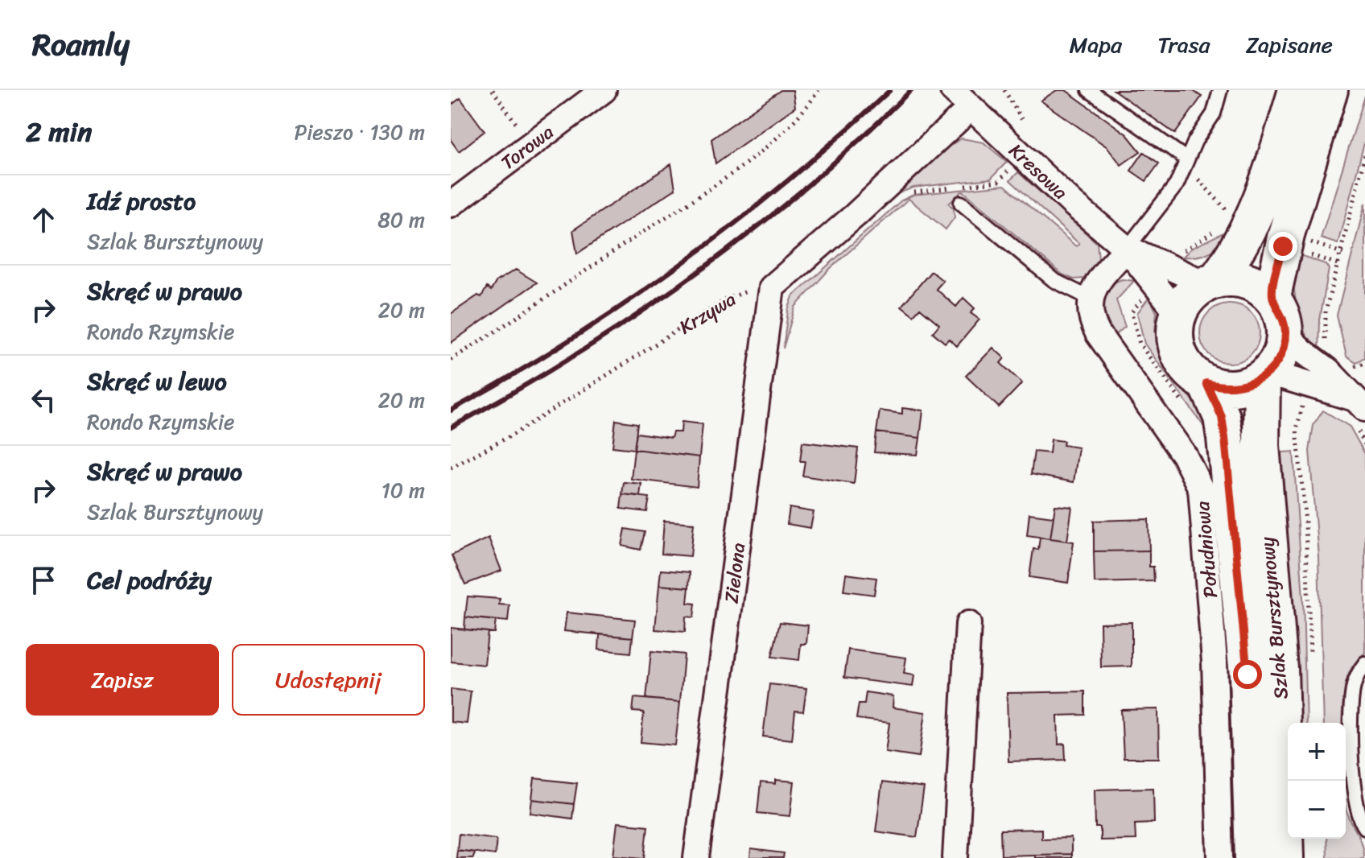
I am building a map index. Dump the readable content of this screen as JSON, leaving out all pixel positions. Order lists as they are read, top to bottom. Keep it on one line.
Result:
{"streets":{"main road":["Szlak Bursztynowy"],"street":["Torowa","Kresowa","Południowa","Zielona"],"path":["Krzywa"]},"crossings":[["Krzywa","Zielona"]],"page":{"header":"Roamly","nav":["Mapa","Trasa","Zapisane"],"heading":["2 min","Pieszo · 130 m"],"list":[["Idź prosto","Szlak Bursztynowy","80 m"],["Skręć w prawo","Rondo Rzymskie","20 m"],["Skręć w lewo","Rondo Rzymskie","20 m"],["Skręć w prawo","Szlak Bursztynowy","10 m"],"Cel podróży"],"buttons":["Zapisz","Udostępnij"],"map_buttons":["+","−"]}}
